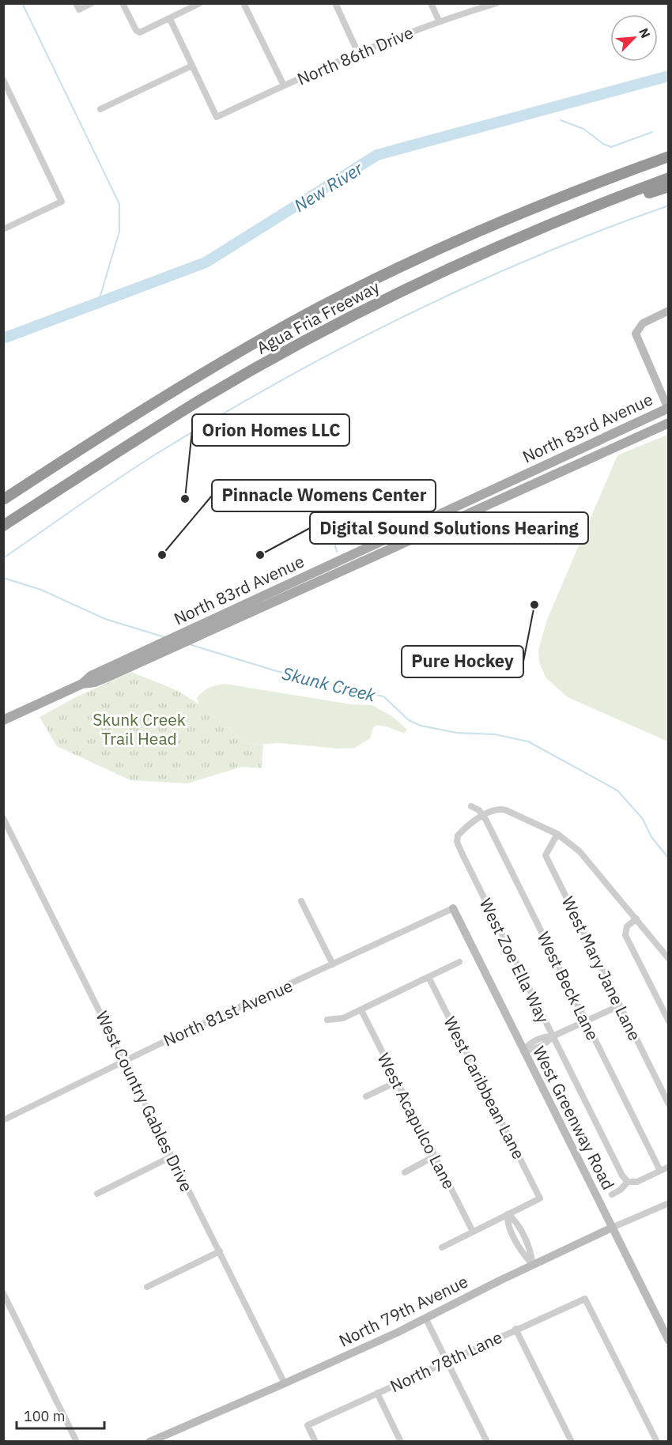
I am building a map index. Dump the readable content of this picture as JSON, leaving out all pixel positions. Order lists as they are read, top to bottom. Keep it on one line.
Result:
{"streets":{"highway":["Agua Fria Freeway"],"main road":["North 83rd Avenue"],"street":["North 86th Drive","West Zoe Ella Way","West Mary Jane Lane","West Beck Lane","North 81st Avenue","West Caribbean Lane","West Country Gables Drive","West Greenway Road","West Acapulco Lane","North 79th Avenue","North 78th Lane"]},"crossings":[["West Zoe Ella Way","West Beck Lane"],["North 81st Avenue","West Country Gables Drive"],["North 81st Avenue","West Greenway Road"],["West Country Gables Drive","North 79th Avenue"],["West Greenway Road","North 79th Avenue"]],"water":["New River","Skunk Creek"],"parks":["Skunk Creek Trail Head"],"places":["Orion Homes LLC","Pinnacle Womens Center","Digital Sound Solutions Hearing","Pure Hockey"],"scale_bar":"100 m","north":"top right"}
